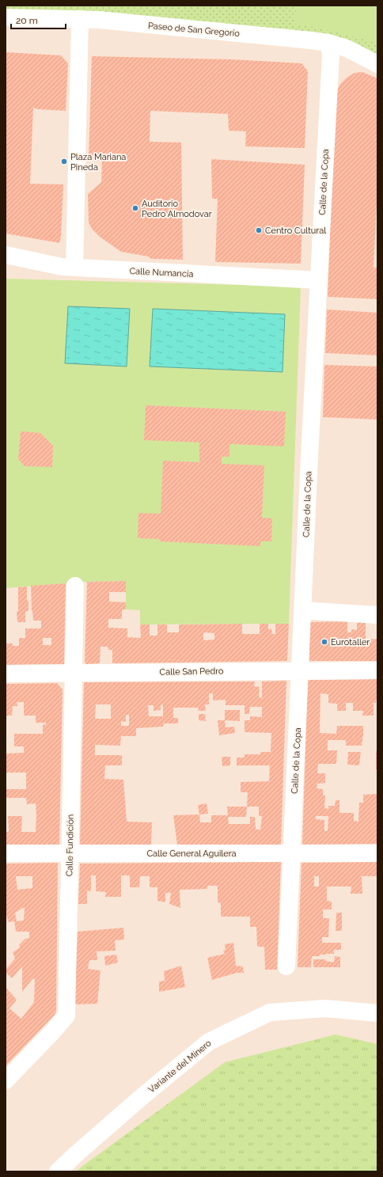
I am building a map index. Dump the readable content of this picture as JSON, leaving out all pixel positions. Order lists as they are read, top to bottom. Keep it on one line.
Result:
{"streets":{"street":["Paseo de San Gregorio","Calle de la Copa","Calle Numancia","Calle San Pedro","Calle Fundición","Calle General Aguilera","Variante del Minero"]},"crossings":[["Paseo de San Gregorio","Calle de la Copa"],["Calle de la Copa","Calle Numancia"],["Calle de la Copa","Calle San Pedro"],["Calle de la Copa","Calle General Aguilera"],["Calle San Pedro","Calle Fundición"],["Calle Fundición","Calle General Aguilera"]],"places":["Plaza Mariana Pineda","Auditorio Pedro Almodovar","Centro Cultural","Eurotaller"],"scale_bar":"20 m"}
